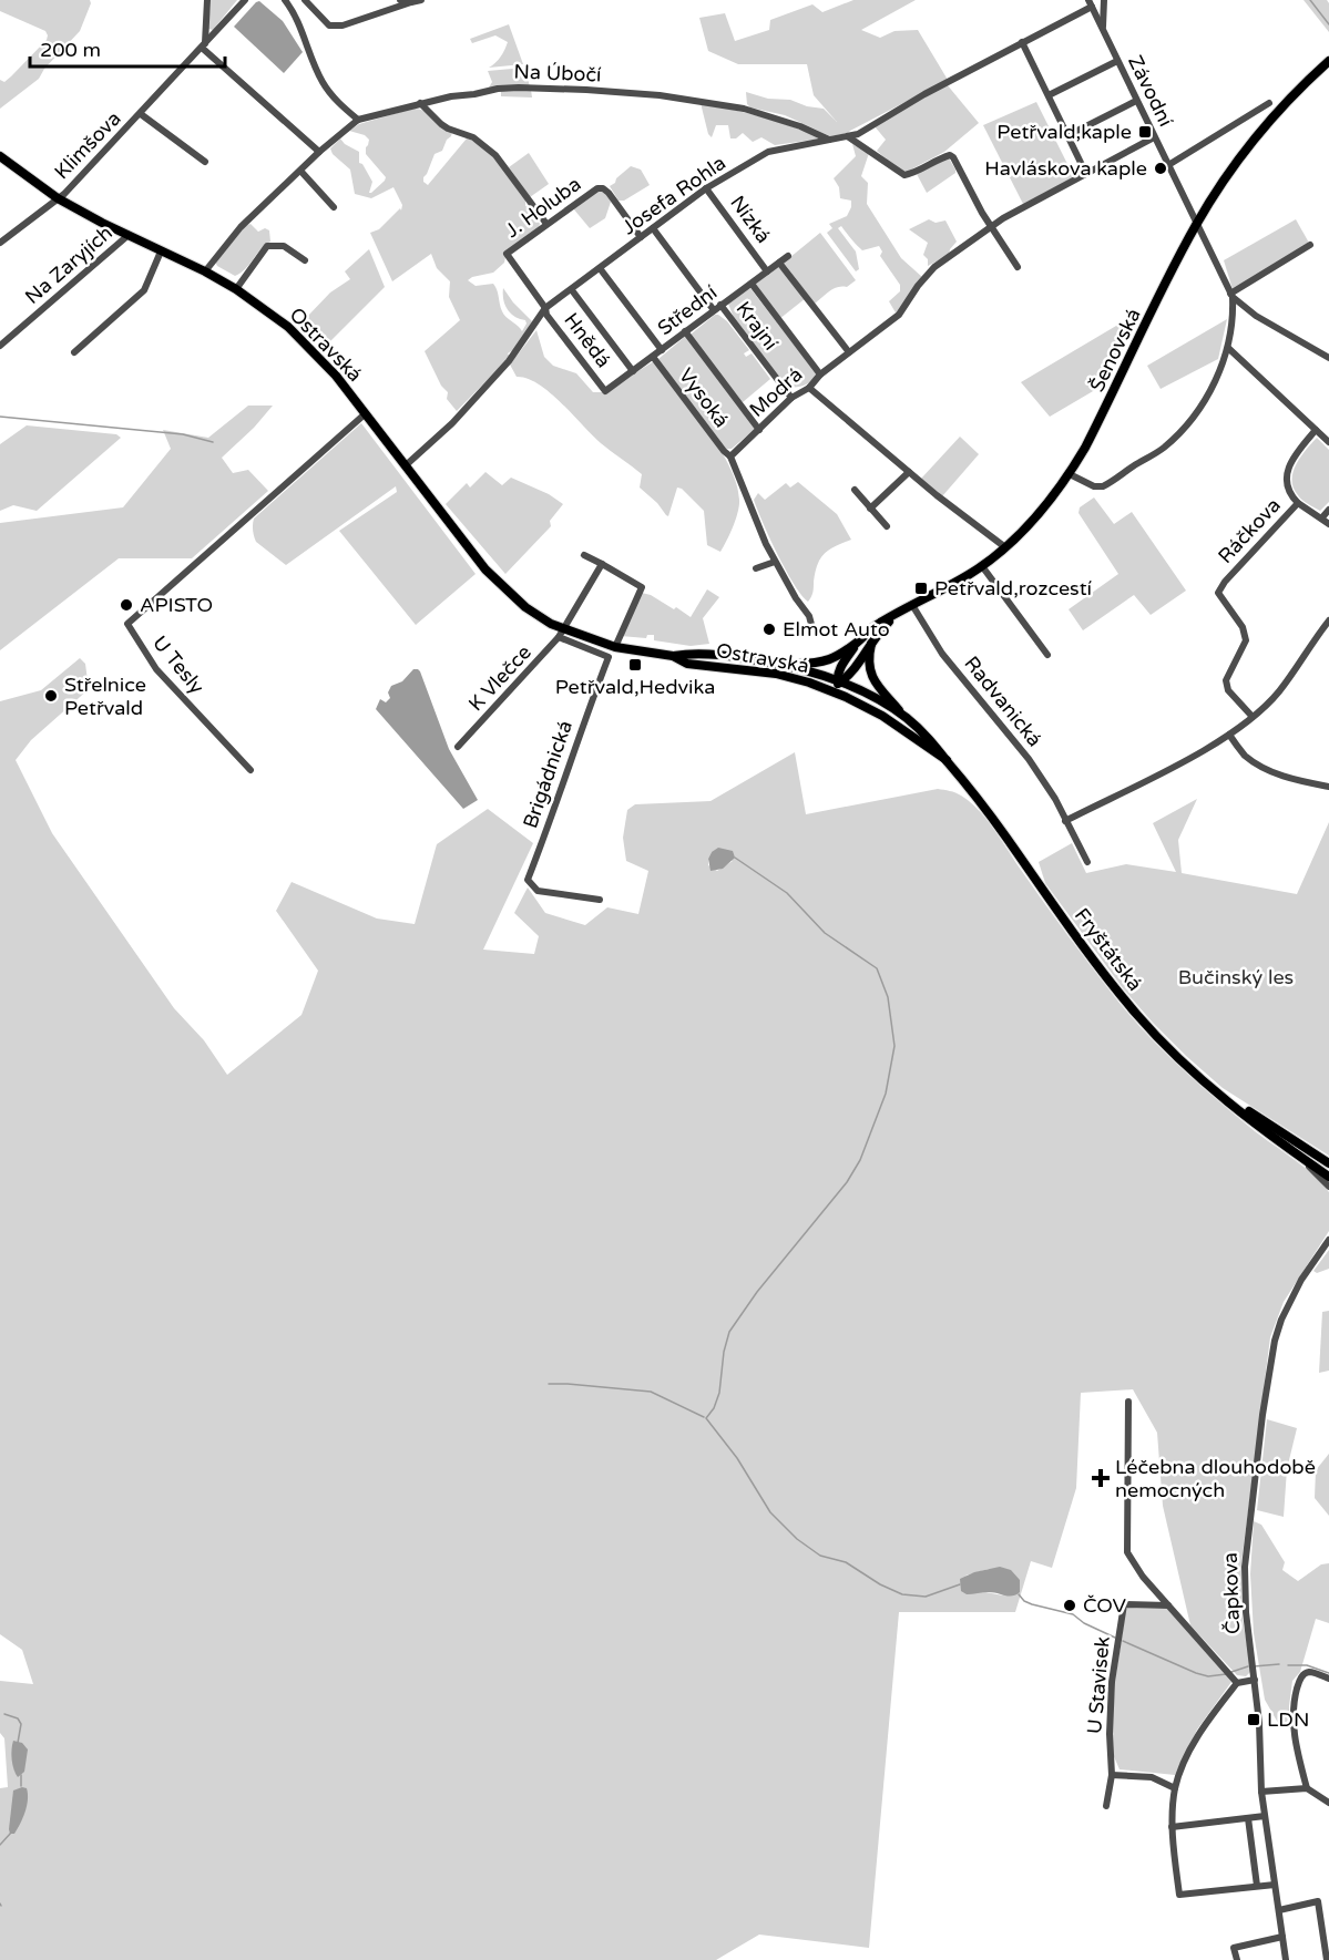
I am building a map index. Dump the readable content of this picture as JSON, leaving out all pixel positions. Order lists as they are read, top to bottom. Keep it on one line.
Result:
{"streets":{"main road":["Ostravská","Šenovská","Fryštátská"],"street":["Na Úbočí","Závodní","Klimšova","Josefa Rohla","J. Holuba","Nízká","Na Zaryjích","Střední","Krajní","Hnědá","Modrá","Vysoká","Ráčkova","U Tesly","K Vlečce","Radvanická","Brigádnická","Čapkova","U Stavisek"]},"crossings":[["Na Úbočí","Josefa Rohla"],["Na Úbočí","Ostravská"],["Závodní","Josefa Rohla"],["Závodní","Šenovská"],["Závodní","Modrá"],["Klimšova","Ostravská"],["Josefa Rohla","J. Holuba"],["Josefa Rohla","Nízká"],["Josefa Rohla","Hnědá"],["Josefa Rohla","Ostravská"],["J. Holuba","Hnědá"],["Nízká","Střední"],["Na Zaryjích","Ostravská"],["Střední","Krajní"],["Střední","Hnědá"],["Střední","Vysoká"],["Krajní","Modrá"],["Ostravská","U Tesly"],["Ostravská","K Vlečce"],["Ostravská","Fryštátská"],["Šenovská","Radvanická"],["Modrá","Vysoká"],["K Vlečce","Brigádnická"]],"parks":["Bučinský les"],"places":{"transit":["Petřvald,kaple","Petřvald,rozcestí","Petřvald,Hedvika","LDN"],"other":["Havláskova kaple","APISTO","Elmot Auto","Střelnice Petřvald","ČOV"],"health":["Léčebna dlouhodobě nemocných"]},"scale_bar":"200 m"}
